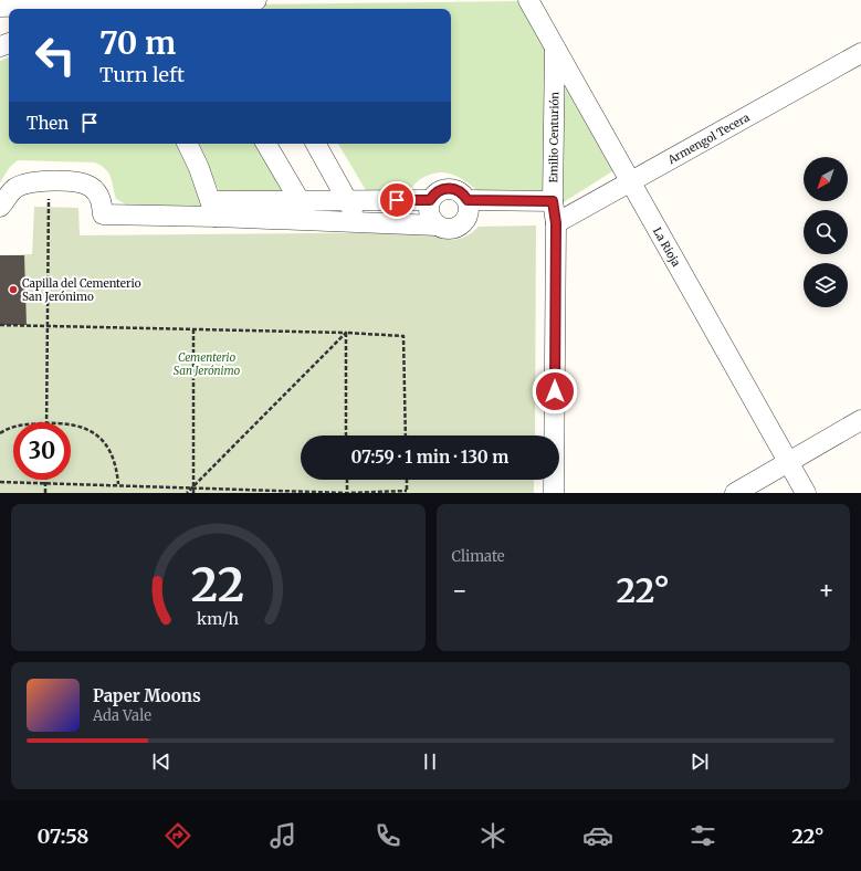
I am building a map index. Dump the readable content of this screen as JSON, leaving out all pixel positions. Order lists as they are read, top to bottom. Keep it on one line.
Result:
{"streets":{"street":["Emilio Centurión","Armengol Tecera","La Rioja"]},"crossings":[["Emilio Centurión","Armengol Tecera"],["Emilio Centurión","La Rioja"],["Armengol Tecera","La Rioja"]],"parks":["Cementerio San Jerónimo"],"places":["Capilla del Cementerio San Jerónimo"],"north":"bottom left","page":{"turn":["70 m","Turn left"],"then":"Then","limit":"30","trip":"07:59 · 1 min · 130 m","tile":"Climate","heat":["−","22°","+"],"song":["Paper Moons","Ada Vale"],"tabs":["07:58","22°"],"gauge":["22","km/h"]}}
